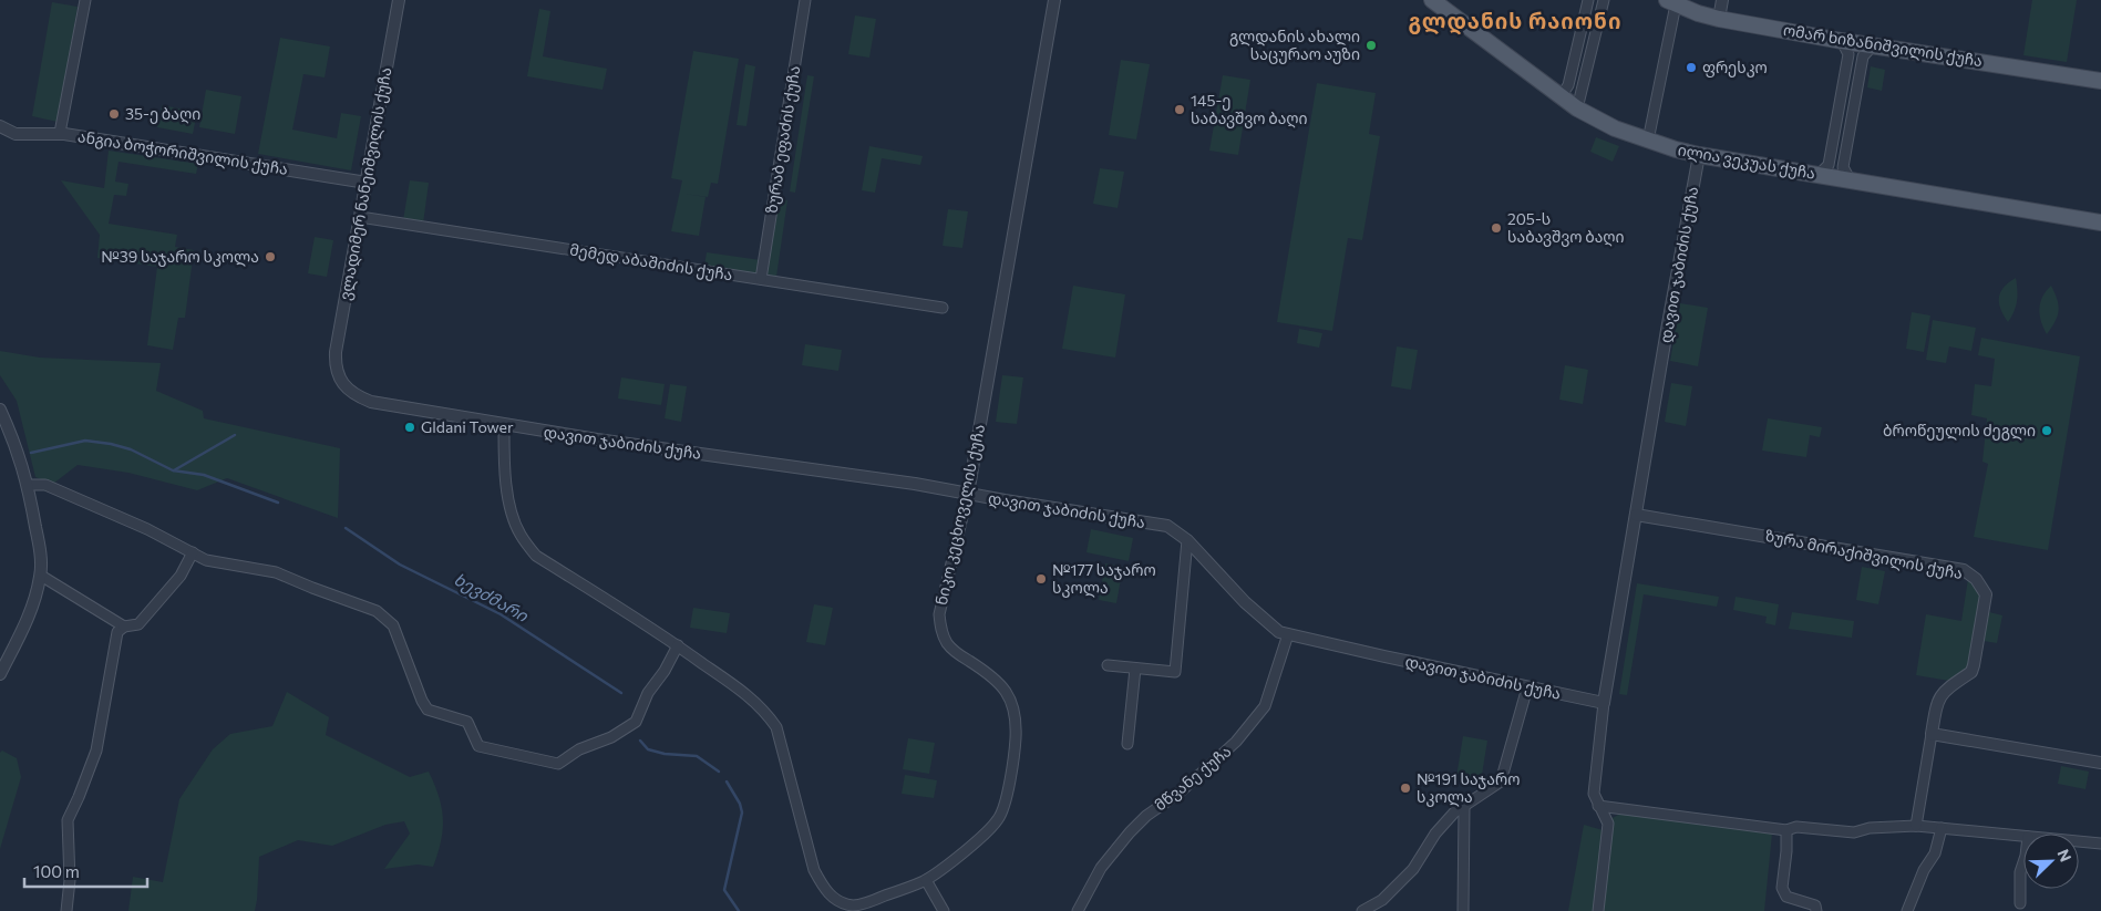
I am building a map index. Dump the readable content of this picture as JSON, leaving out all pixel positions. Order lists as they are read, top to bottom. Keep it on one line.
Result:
{"streets":{"main road":["ომარ ხიზანიშვილის ქუჩა","ილია ვეკუას ქუჩა"],"street":["ზურაბ ეფაძის ქუჩა","ანგია ბოჭორიშვილის ქუჩა","ვლადიმერ ნანეიშვილის ქუჩა","მემედ აბაშიძის ქუჩა","დავით ჯაბიძის ქუჩა","ნიკო კეცხოველის ქუჩა","ზურა მირაქიშვილის ქუჩა","მწვანე ქუჩა"]},"crossings":[["ზურაბ ეფაძის ქუჩა","მემედ აბაშიძის ქუჩა"],["ანგია ბოჭორიშვილის ქუჩა","ვლადიმერ ნანეიშვილის ქუჩა"],["ილია ვეკუას ქუჩა","დავით ჯაბიძის ქუჩა"],["ვლადიმერ ნანეიშვილის ქუჩა","მემედ აბაშიძის ქუჩა"],["ვლადიმერ ნანეიშვილის ქუჩა","დავით ჯაბიძის ქუჩა"],["დავით ჯაბიძის ქუჩა","ნიკო კეცხოველის ქუჩა"],["დავით ჯაბიძის ქუჩა","ზურა მირაქიშვილის ქუჩა"],["დავით ჯაბიძის ქუჩა","მწვანე ქუჩა"]],"districts":["გლდანის რაიონი"],"water":["ხევძმარი"],"places":["გლდანის ახალი საცურაო აუზი","ფრესკო","145-ე საბავშვო ბაღი","35-ე ბაღი","205-ს საბავშვო ბაღი","№39 საჯარო სკოლა","Gldani Tower","ბროწეულის ძეგლი","№177 საჯარო სკოლა","№191 საჯარო სკოლა"],"scale_bar":"100 m","north":"top right"}
